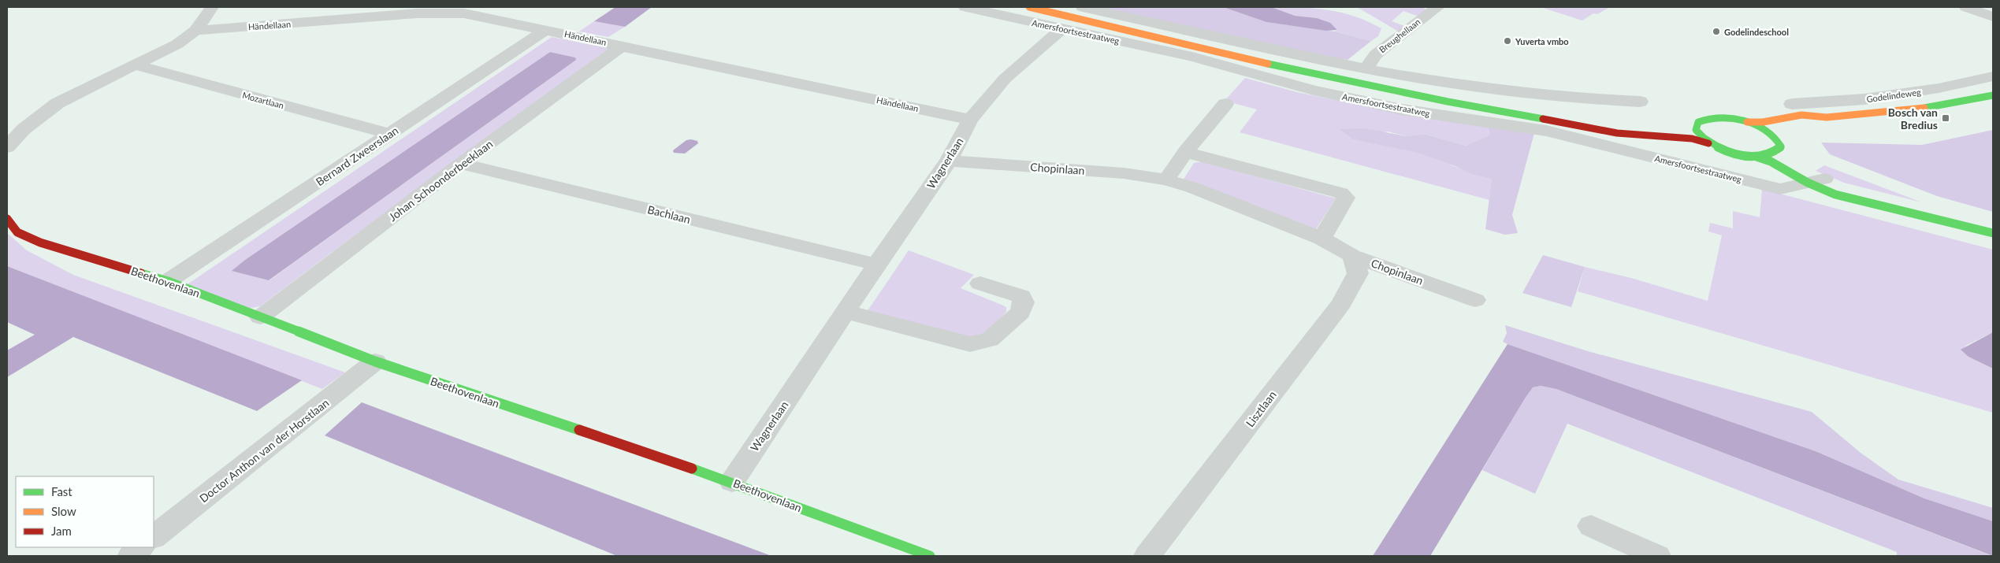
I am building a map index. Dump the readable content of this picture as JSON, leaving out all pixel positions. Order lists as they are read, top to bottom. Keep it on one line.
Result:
{"streets":{"main road":["Amersfoortsestraatweg","Godelindeweg","Beethovenlaan"],"street":["Händellaan","Breughellaan","Mozartlaan","Bernard Zweerslaan","Wagnerlaan","Chopinlaan","Johan Schoonderbeeklaan","Bachlaan","Lisztlaan","Doctor Anthon van der Horstlaan"]},"crossings":[["Händellaan","Bernard Zweerslaan"],["Händellaan","Wagnerlaan"],["Händellaan","Johan Schoonderbeeklaan"],["Amersfoortsestraatweg","Wagnerlaan"],["Mozartlaan","Bernard Zweerslaan"],["Bernard Zweerslaan","Beethovenlaan"],["Wagnerlaan","Chopinlaan"],["Wagnerlaan","Bachlaan"],["Wagnerlaan","Beethovenlaan"],["Chopinlaan","Lisztlaan"],["Johan Schoonderbeeklaan","Bachlaan"],["Johan Schoonderbeeklaan","Beethovenlaan"],["Beethovenlaan","Doctor Anthon van der Horstlaan"]],"places":{"other":["Godelindeschool","Yuverta vmbo"],"transit":["Bosch van Bredius"]},"legend":["Fast","Slow","Jam"]}
